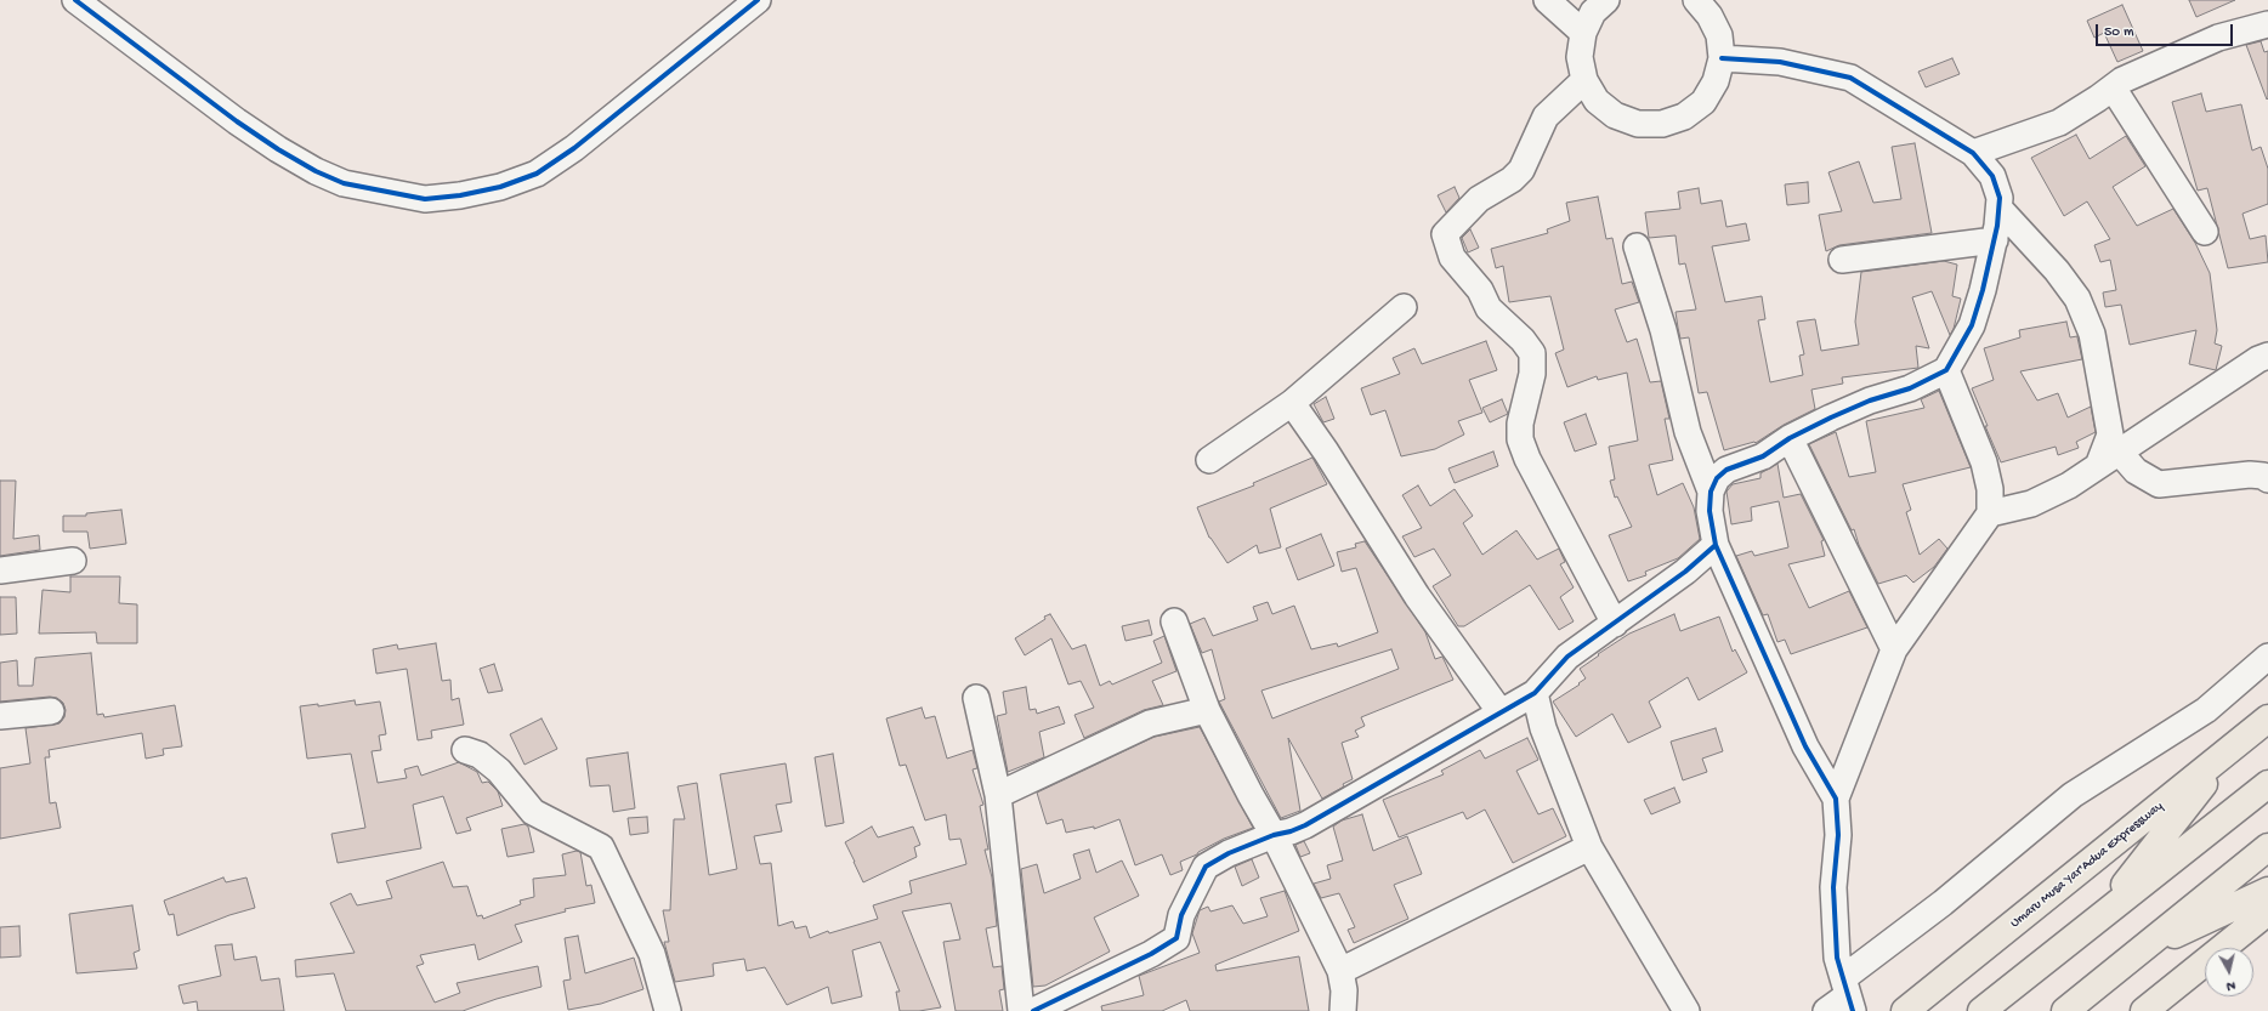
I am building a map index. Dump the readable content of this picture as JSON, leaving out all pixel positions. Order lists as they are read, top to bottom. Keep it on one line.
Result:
{"streets":{"highway":["Umaru Musa Yar'Adua Expressway"]},"scale_bar":"50 m","north":"bottom"}
